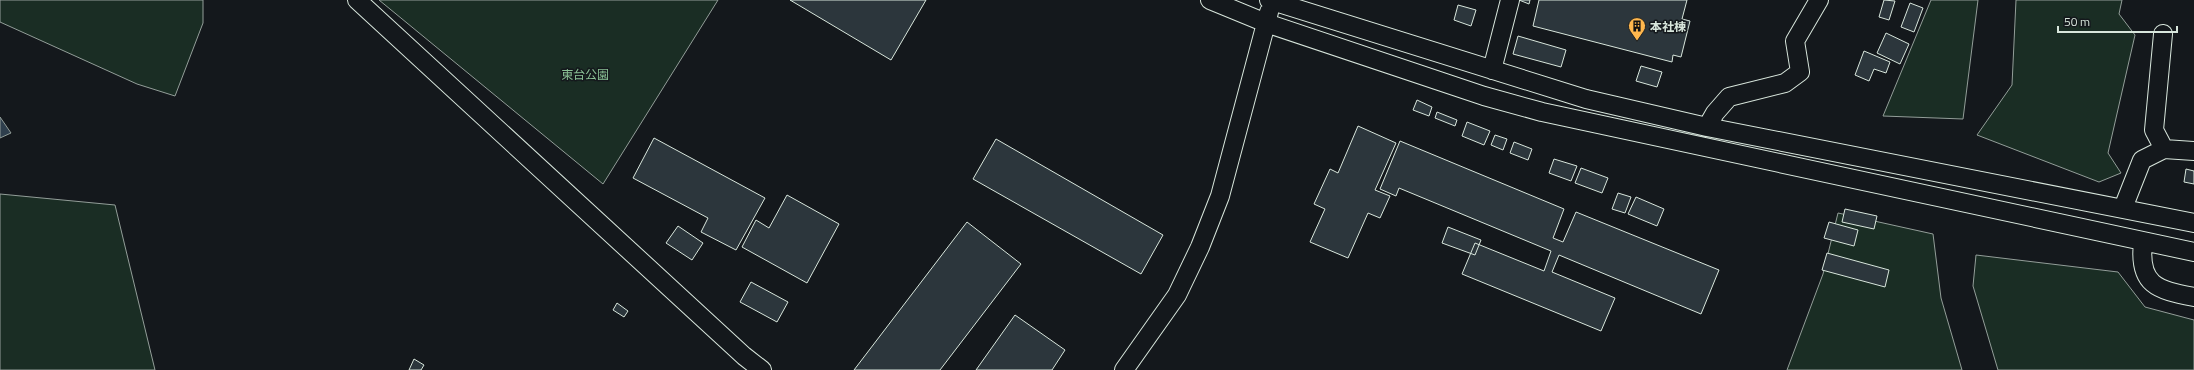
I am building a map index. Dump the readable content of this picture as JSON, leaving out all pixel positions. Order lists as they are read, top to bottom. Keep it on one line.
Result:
{"parks":["東台公園"],"places":{"building":["本社棟"]},"scale_bar":"50 m"}
